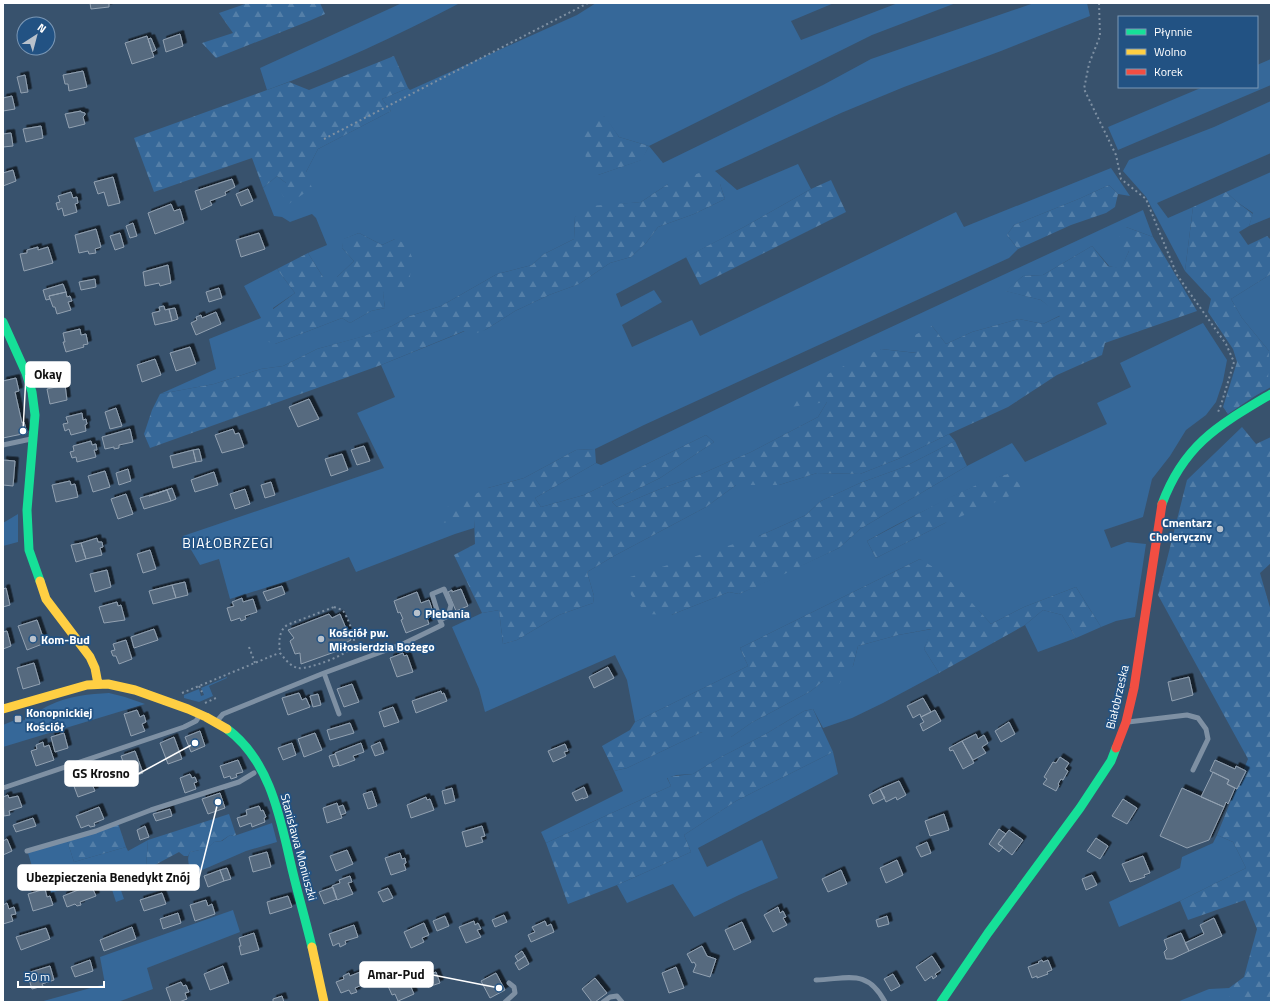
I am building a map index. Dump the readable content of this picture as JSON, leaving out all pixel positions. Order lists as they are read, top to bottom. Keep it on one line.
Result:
{"streets":{"street":["Białobrzeska","Stanisława Moniuszki"]},"districts":["BIAŁOBRZEGI"],"places":{"other":["Okay","Cmentarz Choleryczny","Plebania","Kom-Bud","Kościół pw. Miłosierdzia Bożego","GS Krosno","Ubezpieczenia Benedykt Znój","Amar-Pud"],"transit":["Konopnickiej Kościół"]},"legend":["Płynnie","Wolno","Korek"],"scale_bar":"50 m","north":"top right"}
